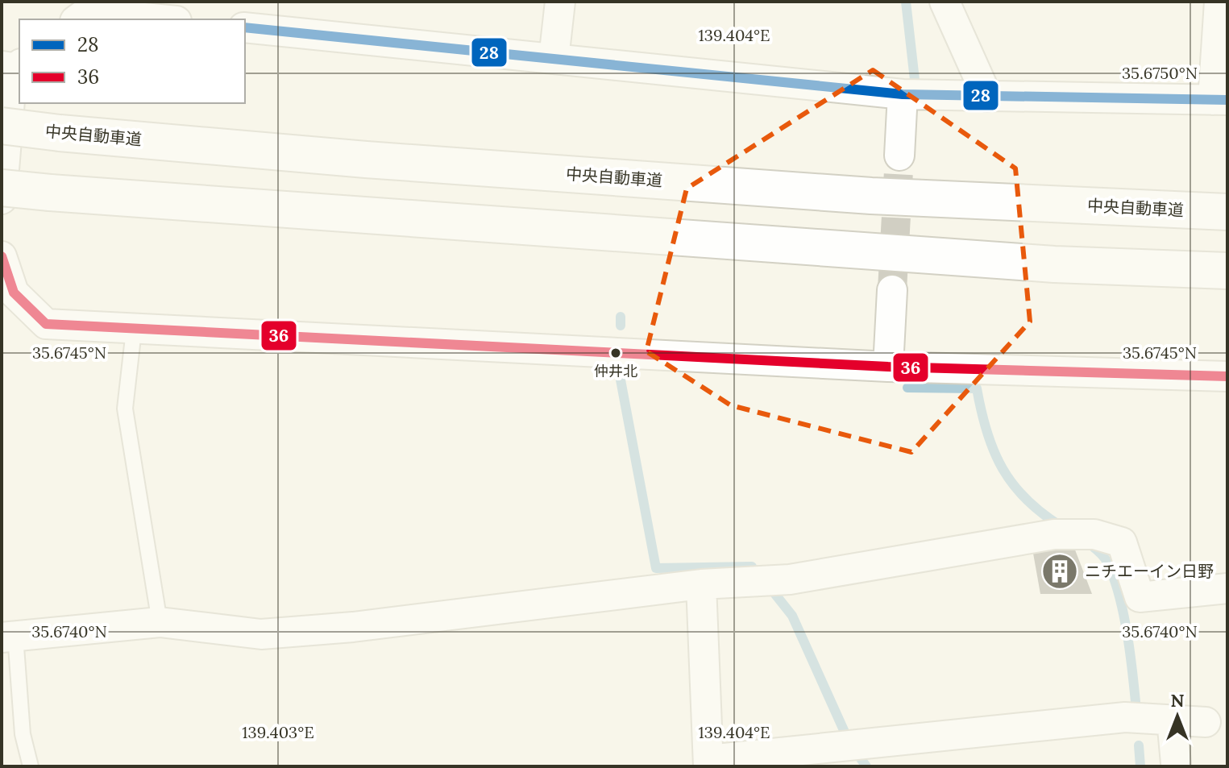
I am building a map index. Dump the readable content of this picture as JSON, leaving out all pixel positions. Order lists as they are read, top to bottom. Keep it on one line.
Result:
{"streets":{"highway":["中央自動車道"]},"places":{"other":["仲井北"],"building":["ニチエーイン日野"]},"lines":["transit line 28","transit line 36"],"legend":["28","36"],"north":"top","coordinates":["139.404°E","35.6750°N","35.6745°N","35.6740°N","139.403°E"]}
